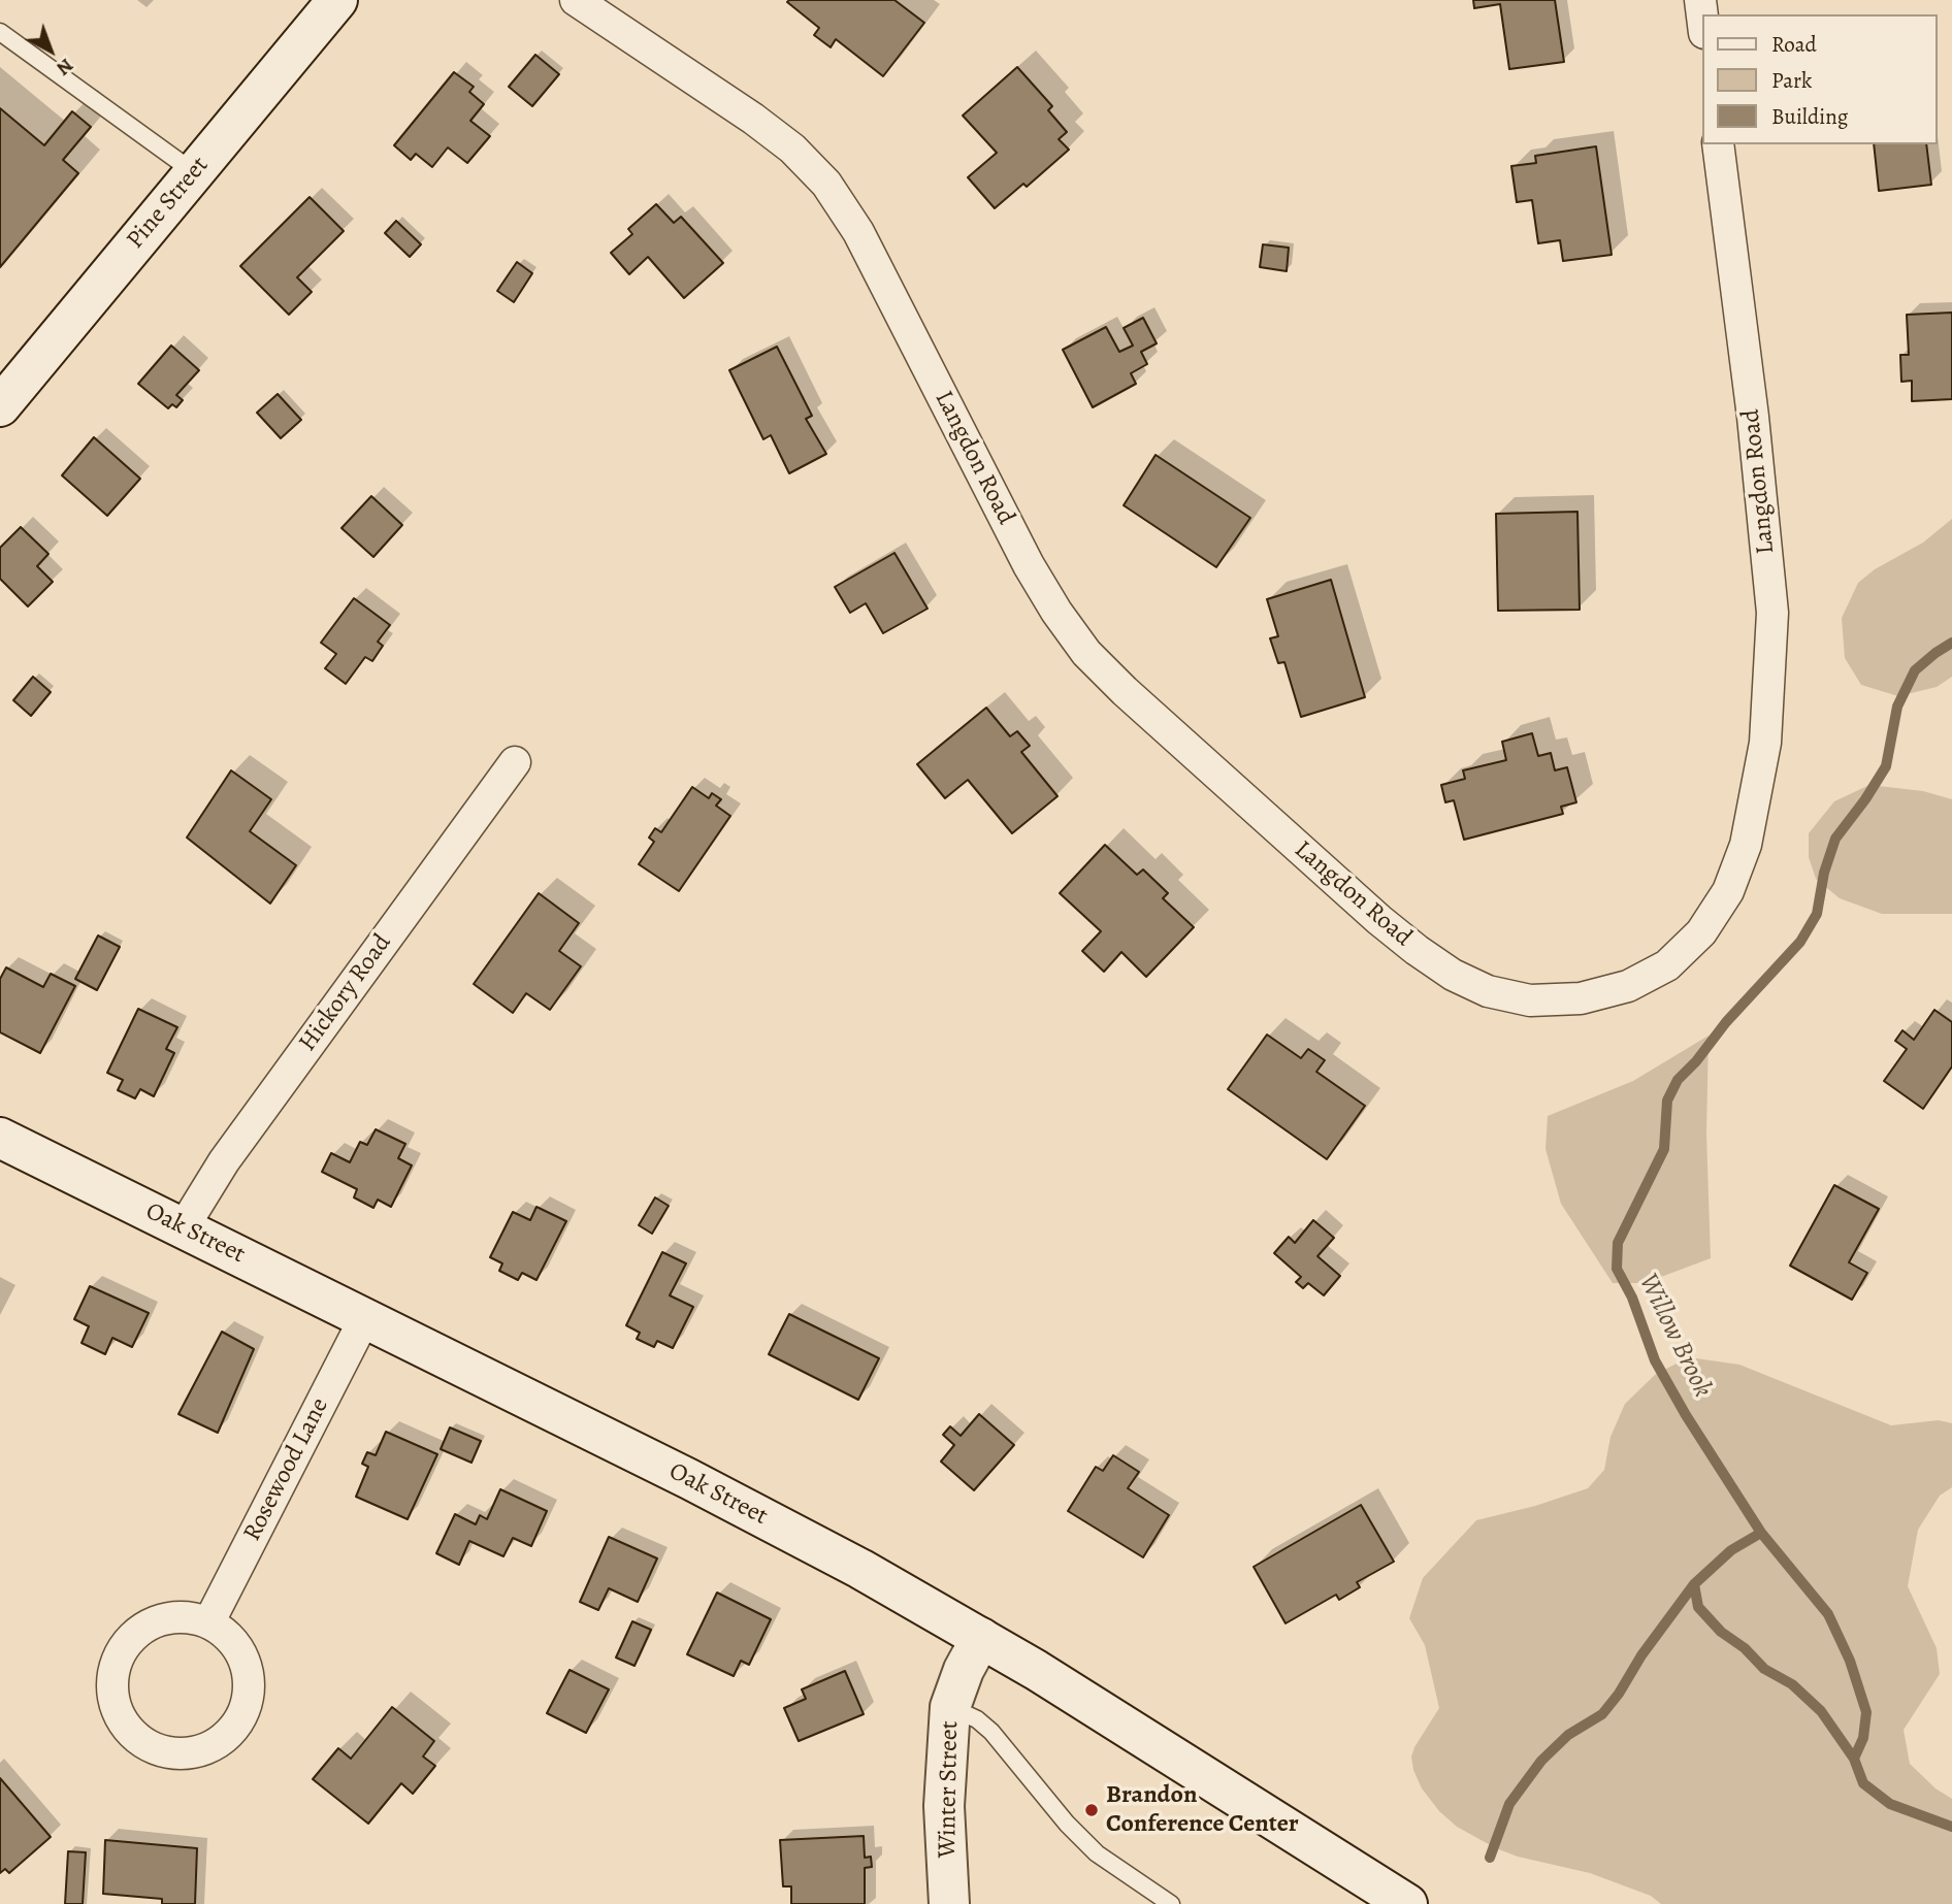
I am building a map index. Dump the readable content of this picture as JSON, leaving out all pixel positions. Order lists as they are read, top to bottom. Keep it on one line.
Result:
{"streets":{"main road":["Pine Street","Oak Street","Winter Street"],"street":["Langdon Road","Hickory Road","Rosewood Lane"]},"crossings":[["Hickory Road","Oak Street"],["Oak Street","Rosewood Lane"],["Oak Street","Winter Street"]],"water":["Willow Brook"],"places":["Brandon Conference Center"],"legend":["Road","Park","Building"],"north":"bottom right"}
